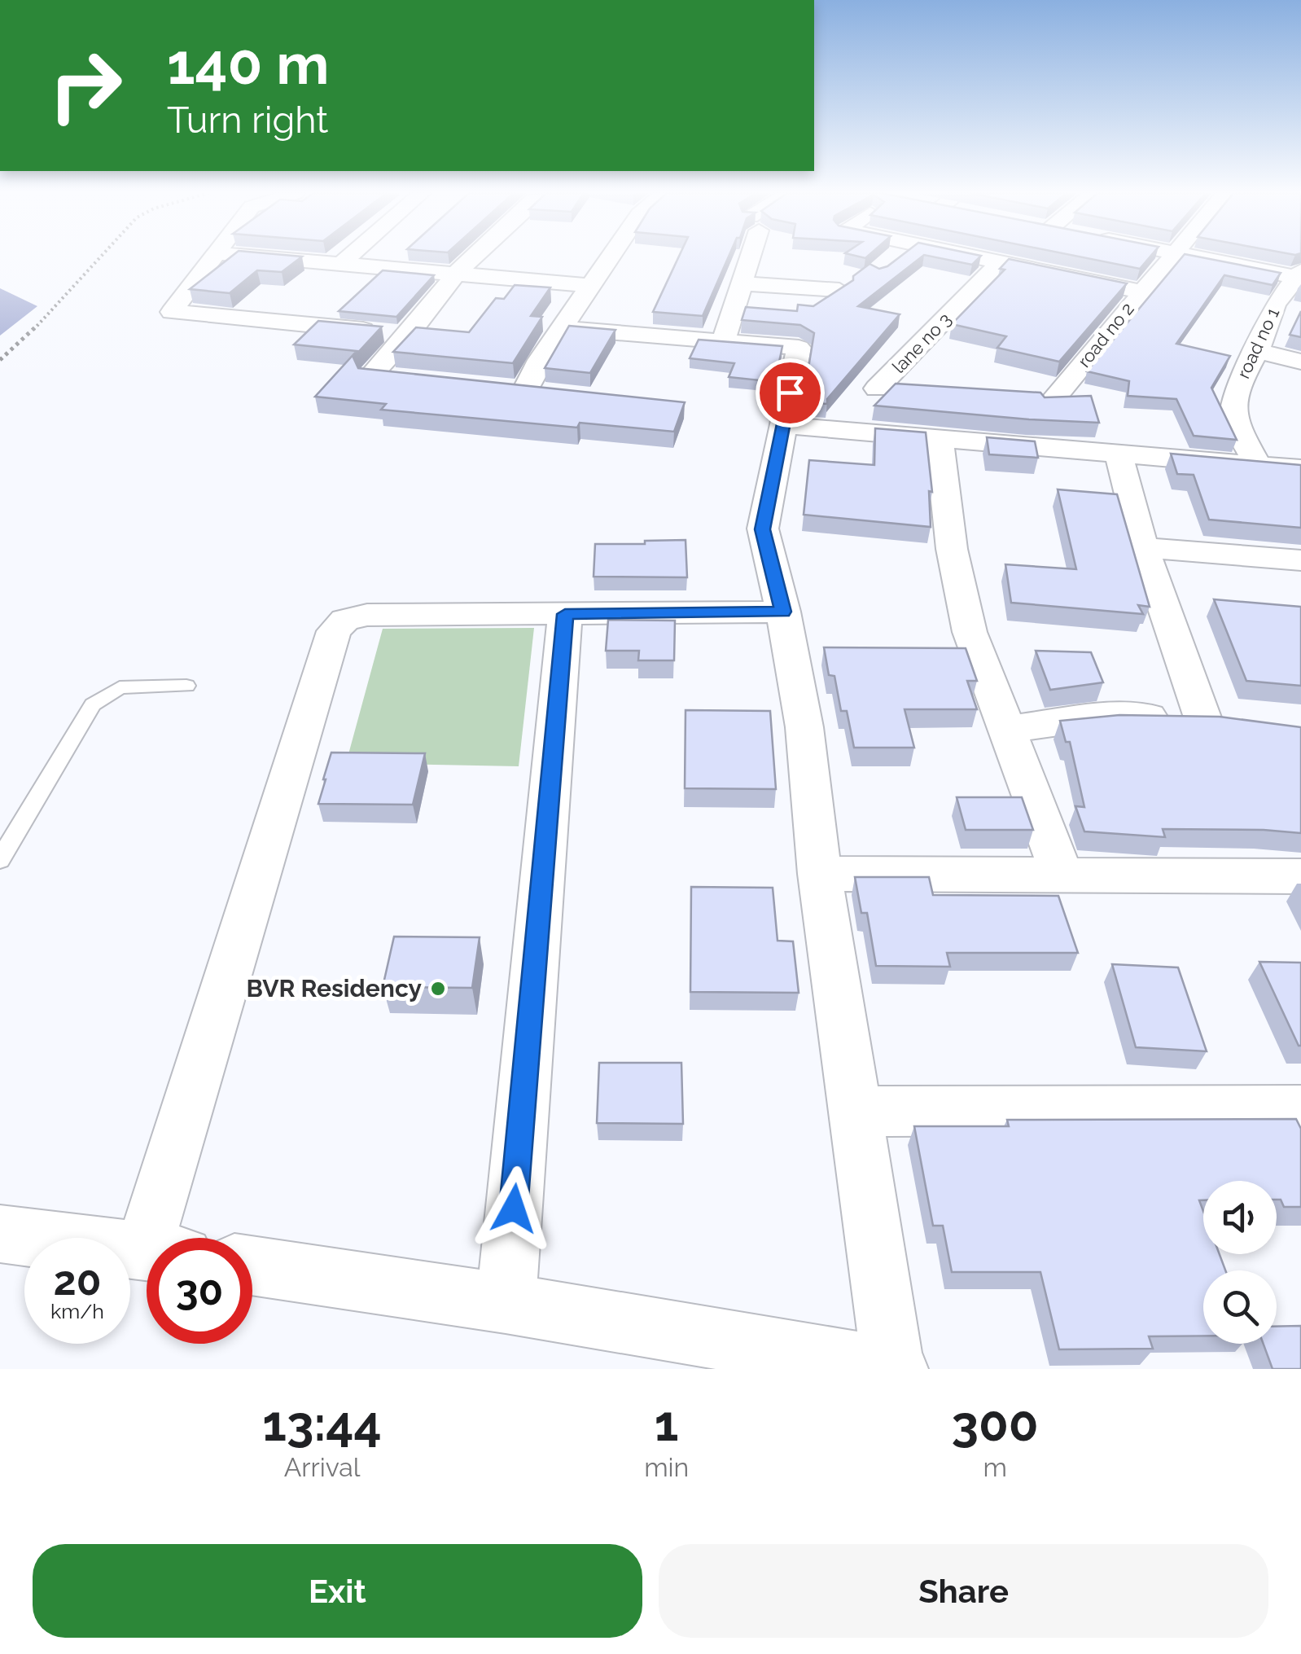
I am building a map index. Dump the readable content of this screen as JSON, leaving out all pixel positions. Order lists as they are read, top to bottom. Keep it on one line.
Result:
{"streets":{"street":["road no 2","lane no 3","road no 1"]},"places":["BVR Residency"],"page":{"turn":["140 m","Turn right"],"speed":"20 km/h","limit":"30","eta":["13:44","Arrival","1","min","300","m"],"buttons":["Exit","Share"]}}
